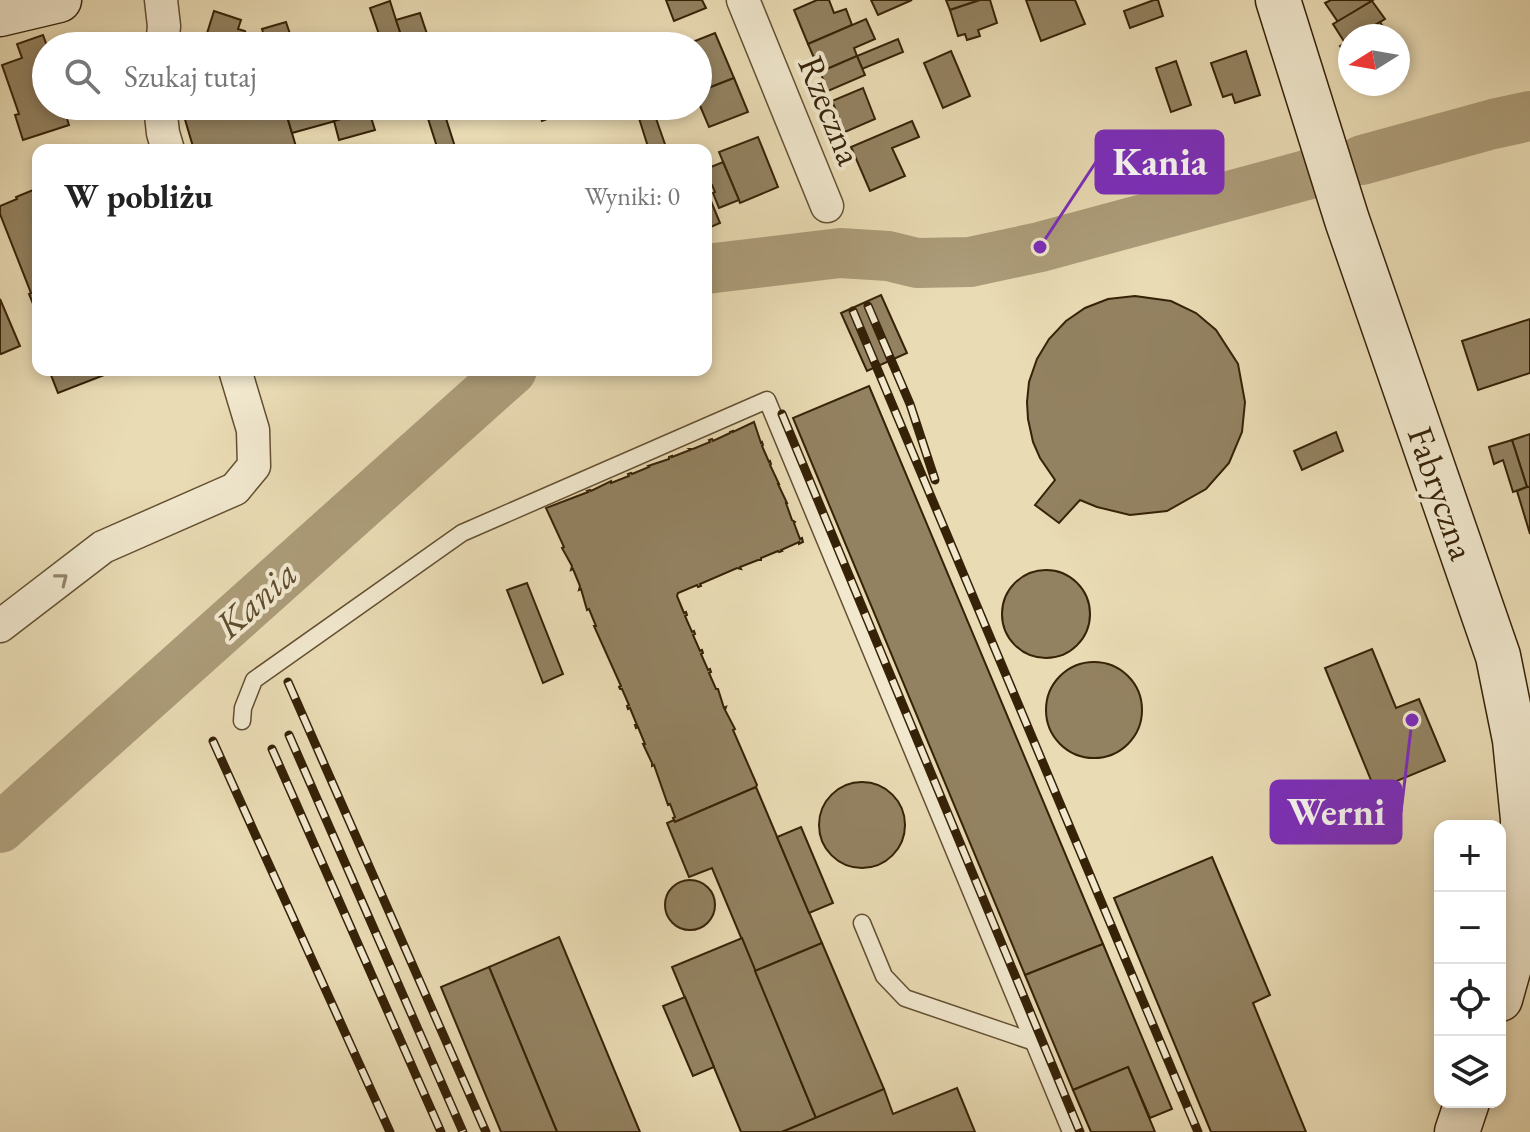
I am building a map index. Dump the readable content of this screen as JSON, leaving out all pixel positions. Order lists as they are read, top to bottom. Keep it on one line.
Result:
{"streets":{"street":["Rzeczna","Fabryczna"]},"water":["Kania"],"places":["Kania","Werni"],"north":"left","page":{"search":"Szukaj tutaj","heading":["W pobliżu","Wyniki: 0"],"map_buttons":["+","−"]}}
